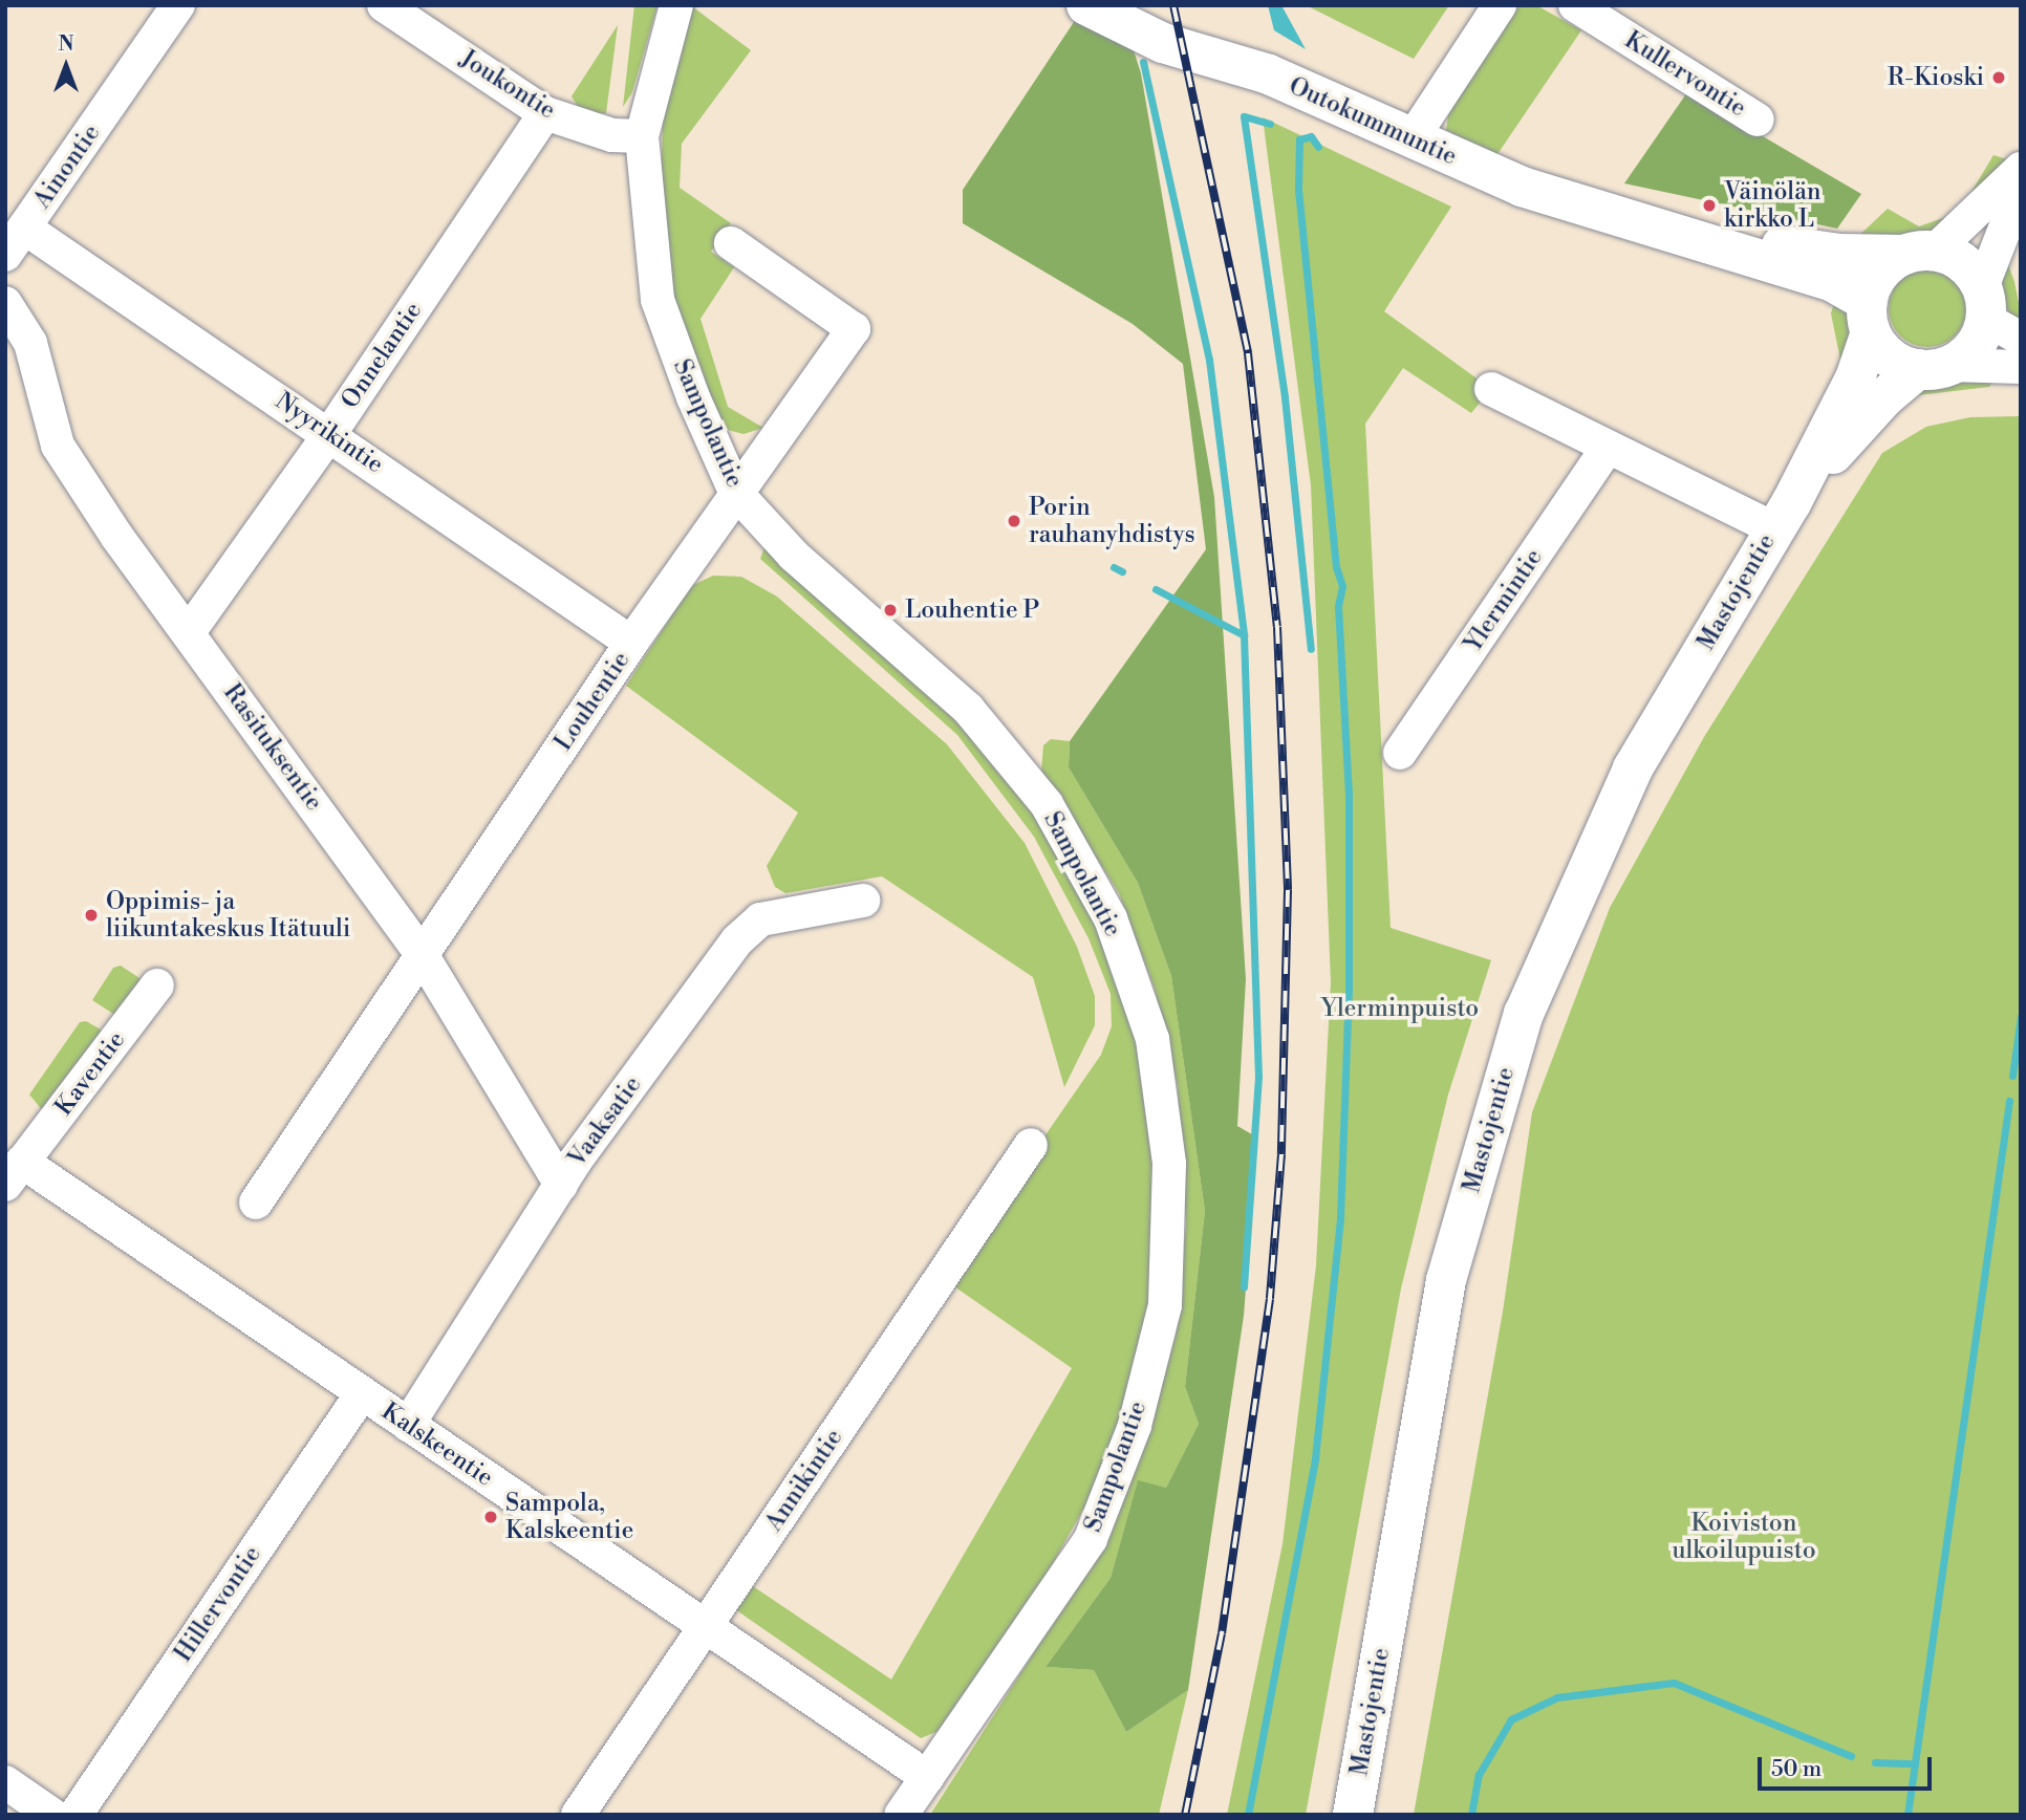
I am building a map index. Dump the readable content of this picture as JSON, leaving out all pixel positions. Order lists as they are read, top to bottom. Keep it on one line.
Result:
{"streets":{"main road":["Outokummuntie","Mastojentie"],"street":["Kullervontie","Joukontie","Ainontie","Onnelantie","Sampolantie","Nyyrikintie","Ylermintie","Louhentie","Rasituksentie","Kaventie","Vaaksatie","Kalskeentie","Annikintie","Hillervontie"]},"crossings":[["Joukontie","Onnelantie"],["Joukontie","Sampolantie"],["Outokummuntie","Mastojentie"],["Ainontie","Nyyrikintie"],["Onnelantie","Nyyrikintie"],["Onnelantie","Rasituksentie"],["Sampolantie","Louhentie"],["Sampolantie","Kalskeentie"],["Nyyrikintie","Louhentie"],["Louhentie","Rasituksentie"],["Rasituksentie","Vaaksatie"],["Kaventie","Kalskeentie"],["Vaaksatie","Kalskeentie"],["Kalskeentie","Annikintie"],["Kalskeentie","Hillervontie"]],"parks":["Ylerminpuisto","Koiviston ulkoilupuisto"],"places":["R-Kioski","Väinölän kirkko L","Porin rauhanyhdistys","Louhentie P","Oppimis- ja liikuntakeskus Itätuuli","Sampola, Kalskeentie"],"scale_bar":"50 m","north":"top"}
